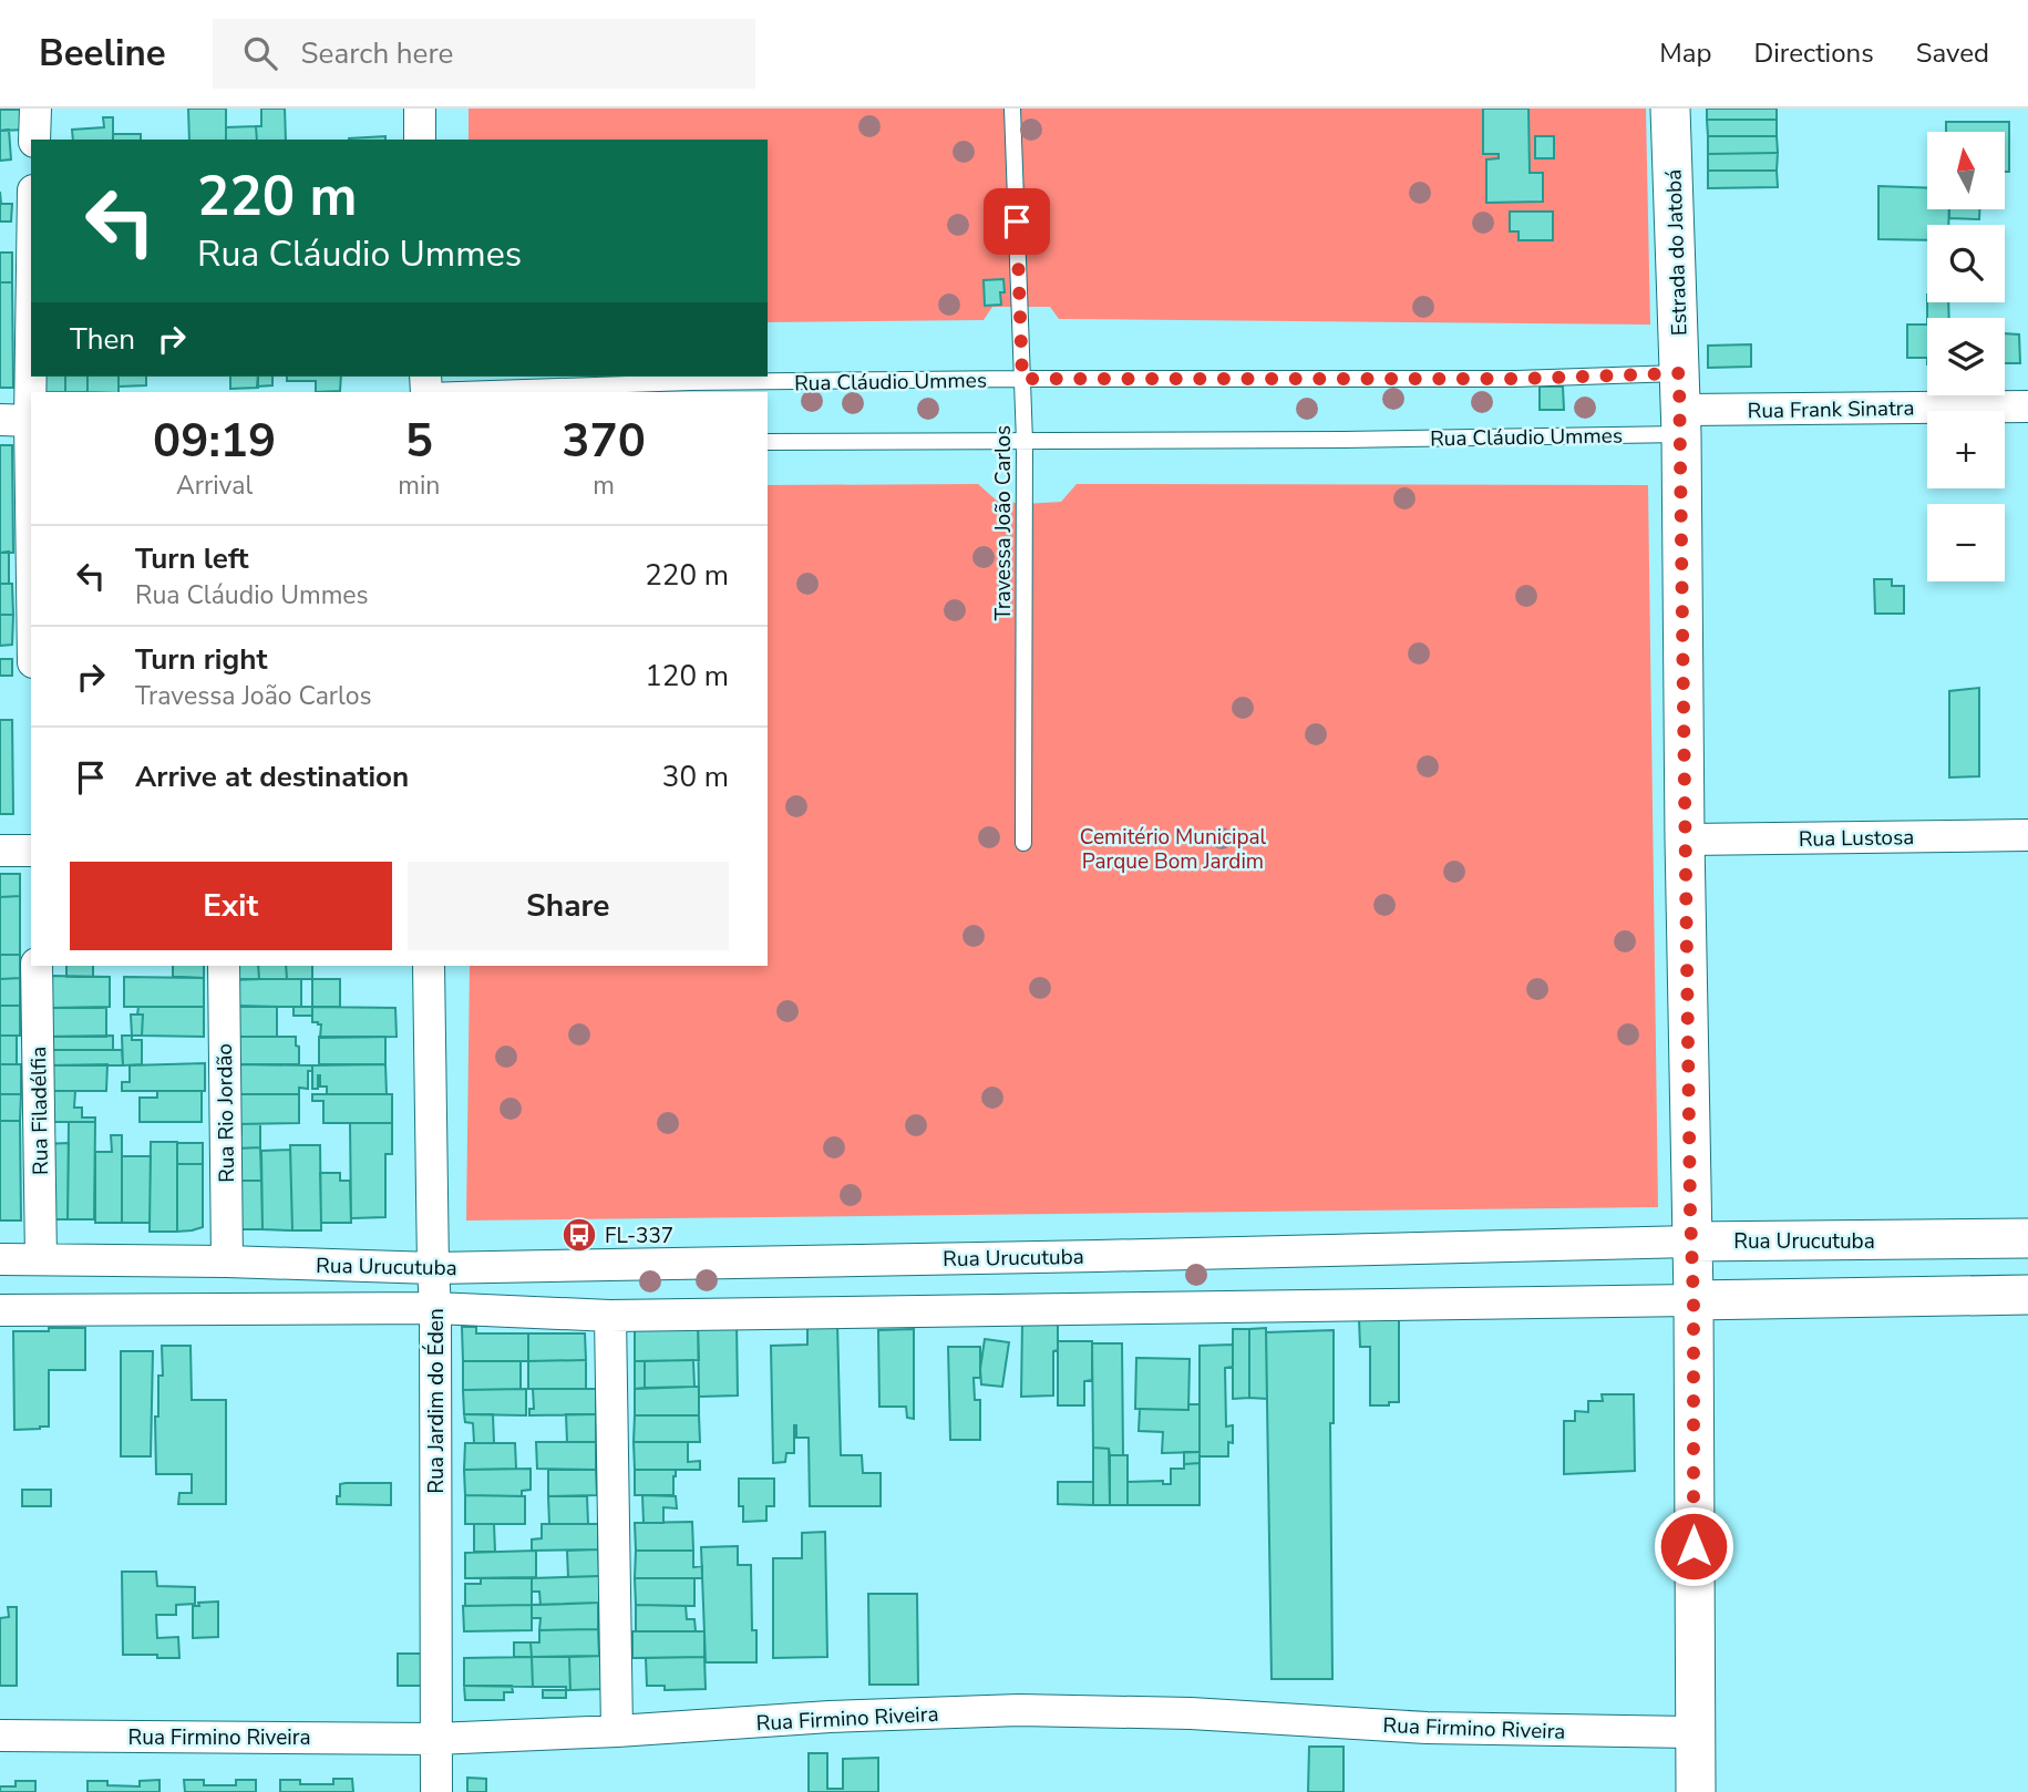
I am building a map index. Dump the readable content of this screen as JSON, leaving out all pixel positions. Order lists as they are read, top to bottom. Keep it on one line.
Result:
{"streets":{"street":["Estrada do Jatobá","Rua Frank Sinatra","Rua Lustosa","Rua Filadélfia","Rua Rio Jordão","Rua Urucutuba","Rua Jardim do Éden","Rua Firmino Riveira"],"lane":["Rua Cláudio Ummes","Travessa João Carlos"]},"crossings":[["Estrada do Jatobá","Rua Cláudio Ummes"],["Estrada do Jatobá","Rua Frank Sinatra"],["Estrada do Jatobá","Rua Lustosa"],["Estrada do Jatobá","Rua Urucutuba"],["Estrada do Jatobá","Rua Firmino Riveira"],["Rua Cláudio Ummes","Rua Frank Sinatra"],["Rua Cláudio Ummes","Travessa João Carlos"],["Rua Filadélfia","Rua Urucutuba"],["Rua Rio Jordão","Rua Urucutuba"],["Rua Urucutuba","Rua Jardim do Éden"],["Rua Jardim do Éden","Rua Firmino Riveira"]],"parks":["Cemitério Municipal Parque Bom Jardim"],"places":{"bus stop":["FL-337"]},"north":"top","page":{"header":"Beeline","search":"Search here","nav":["Map","Directions","Saved"],"map_buttons":["+","−"],"turn":["220 m","Rua Cláudio Ummes"],"then":"Then","eta":["09:19","Arrival","5","min","370","m"],"list":[{"name":"Turn left","note":"Rua Cláudio Ummes","value":"220 m"},{"name":"Turn right","note":"Travessa João Carlos","value":"120 m"},{"name":"Arrive at destination","value":"30 m"}],"buttons":["Exit","Share"]}}
